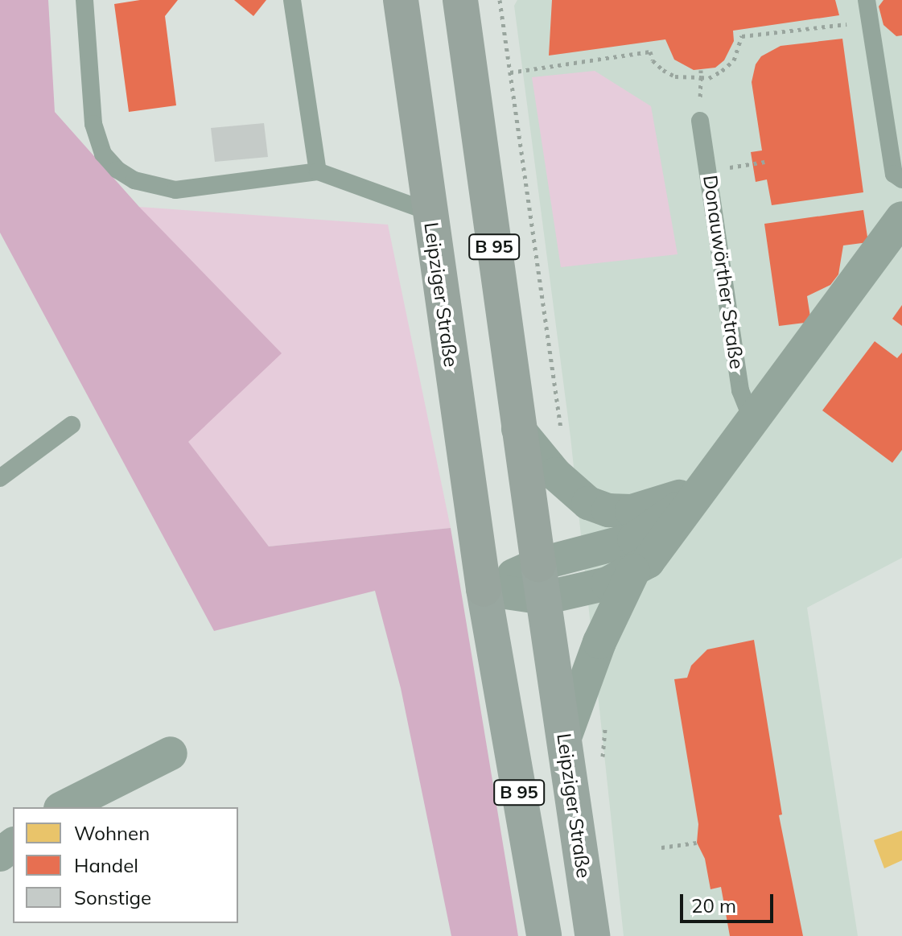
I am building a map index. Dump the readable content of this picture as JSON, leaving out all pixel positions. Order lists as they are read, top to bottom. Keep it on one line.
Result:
{"streets":{"highway":["B 95","Leipziger Straße"],"lane":["Donauwörther Straße"]},"legend":["Wohnen","Handel","Sonstige"],"scale_bar":"20 m"}
